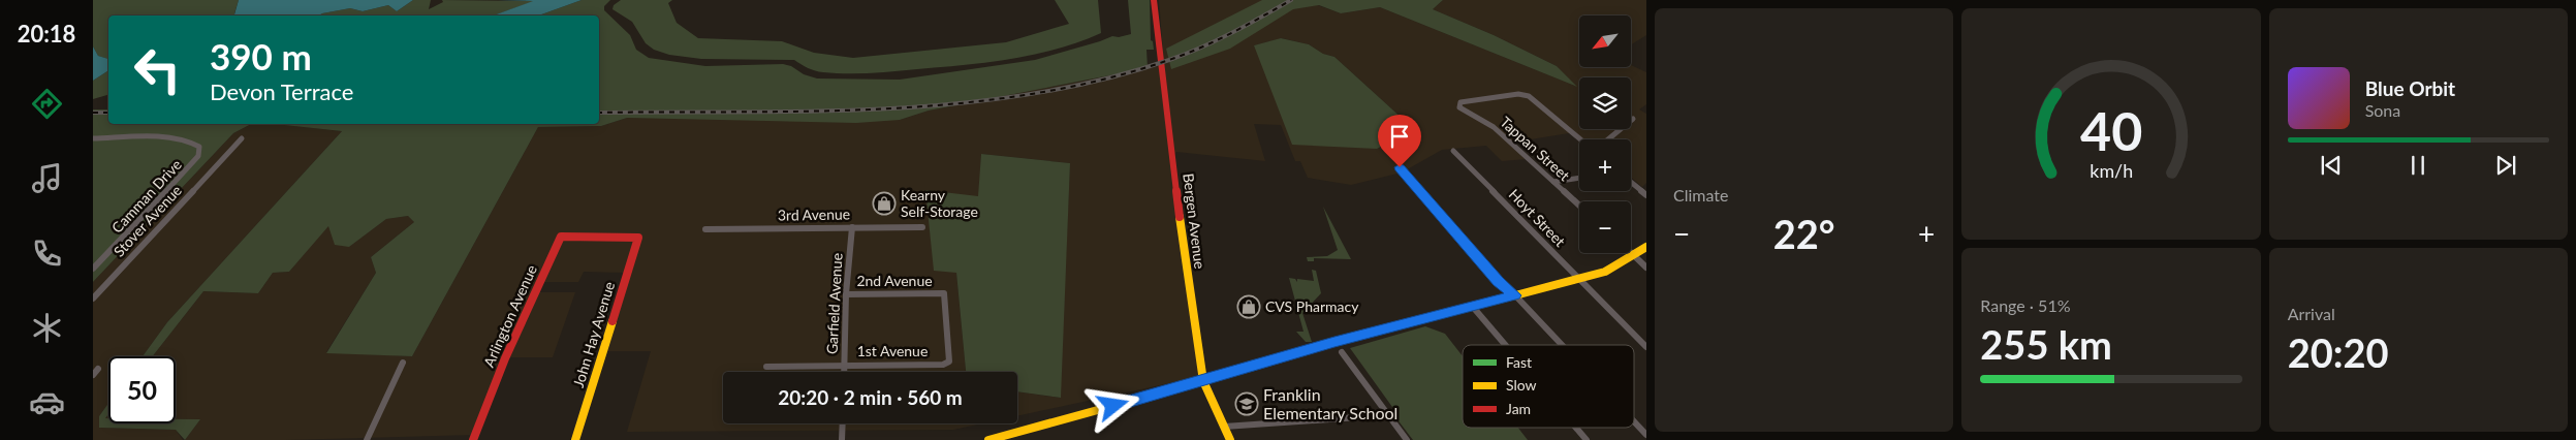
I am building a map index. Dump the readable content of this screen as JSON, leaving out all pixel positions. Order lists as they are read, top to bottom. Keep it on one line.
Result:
{"streets":{"street":["Tappan Street","Camman Drive","3rd Avenue","Hoyt Street","Stover Avenue","Bergen Avenue","2nd Avenue","Garfield Avenue","Arlington Avenue","John Hay Avenue","1st Avenue"]},"crossings":[["3rd Avenue","Garfield Avenue"],["2nd Avenue","Garfield Avenue"],["2nd Avenue","1st Avenue"],["Garfield Avenue","1st Avenue"],["Arlington Avenue","John Hay Avenue"]],"places":{"shop":["Kearny Self-Storage","CVS Pharmacy"],"school or university":["Franklin Elementary School"]},"legend":["Fast","Slow","Jam"],"north":"bottom left","page":{"tabs":"20:18","tile":["Climate",["Range · 51%","255 km"],["Arrival","20:20"]],"map_buttons":["+","−"],"turn":["390 m","Devon Terrace"],"song":["Blue Orbit","Sona"],"heat":["−","22°","+"],"limit":"50","trip":"20:20 · 2 min · 560 m","gauge":["40","km/h"]}}
